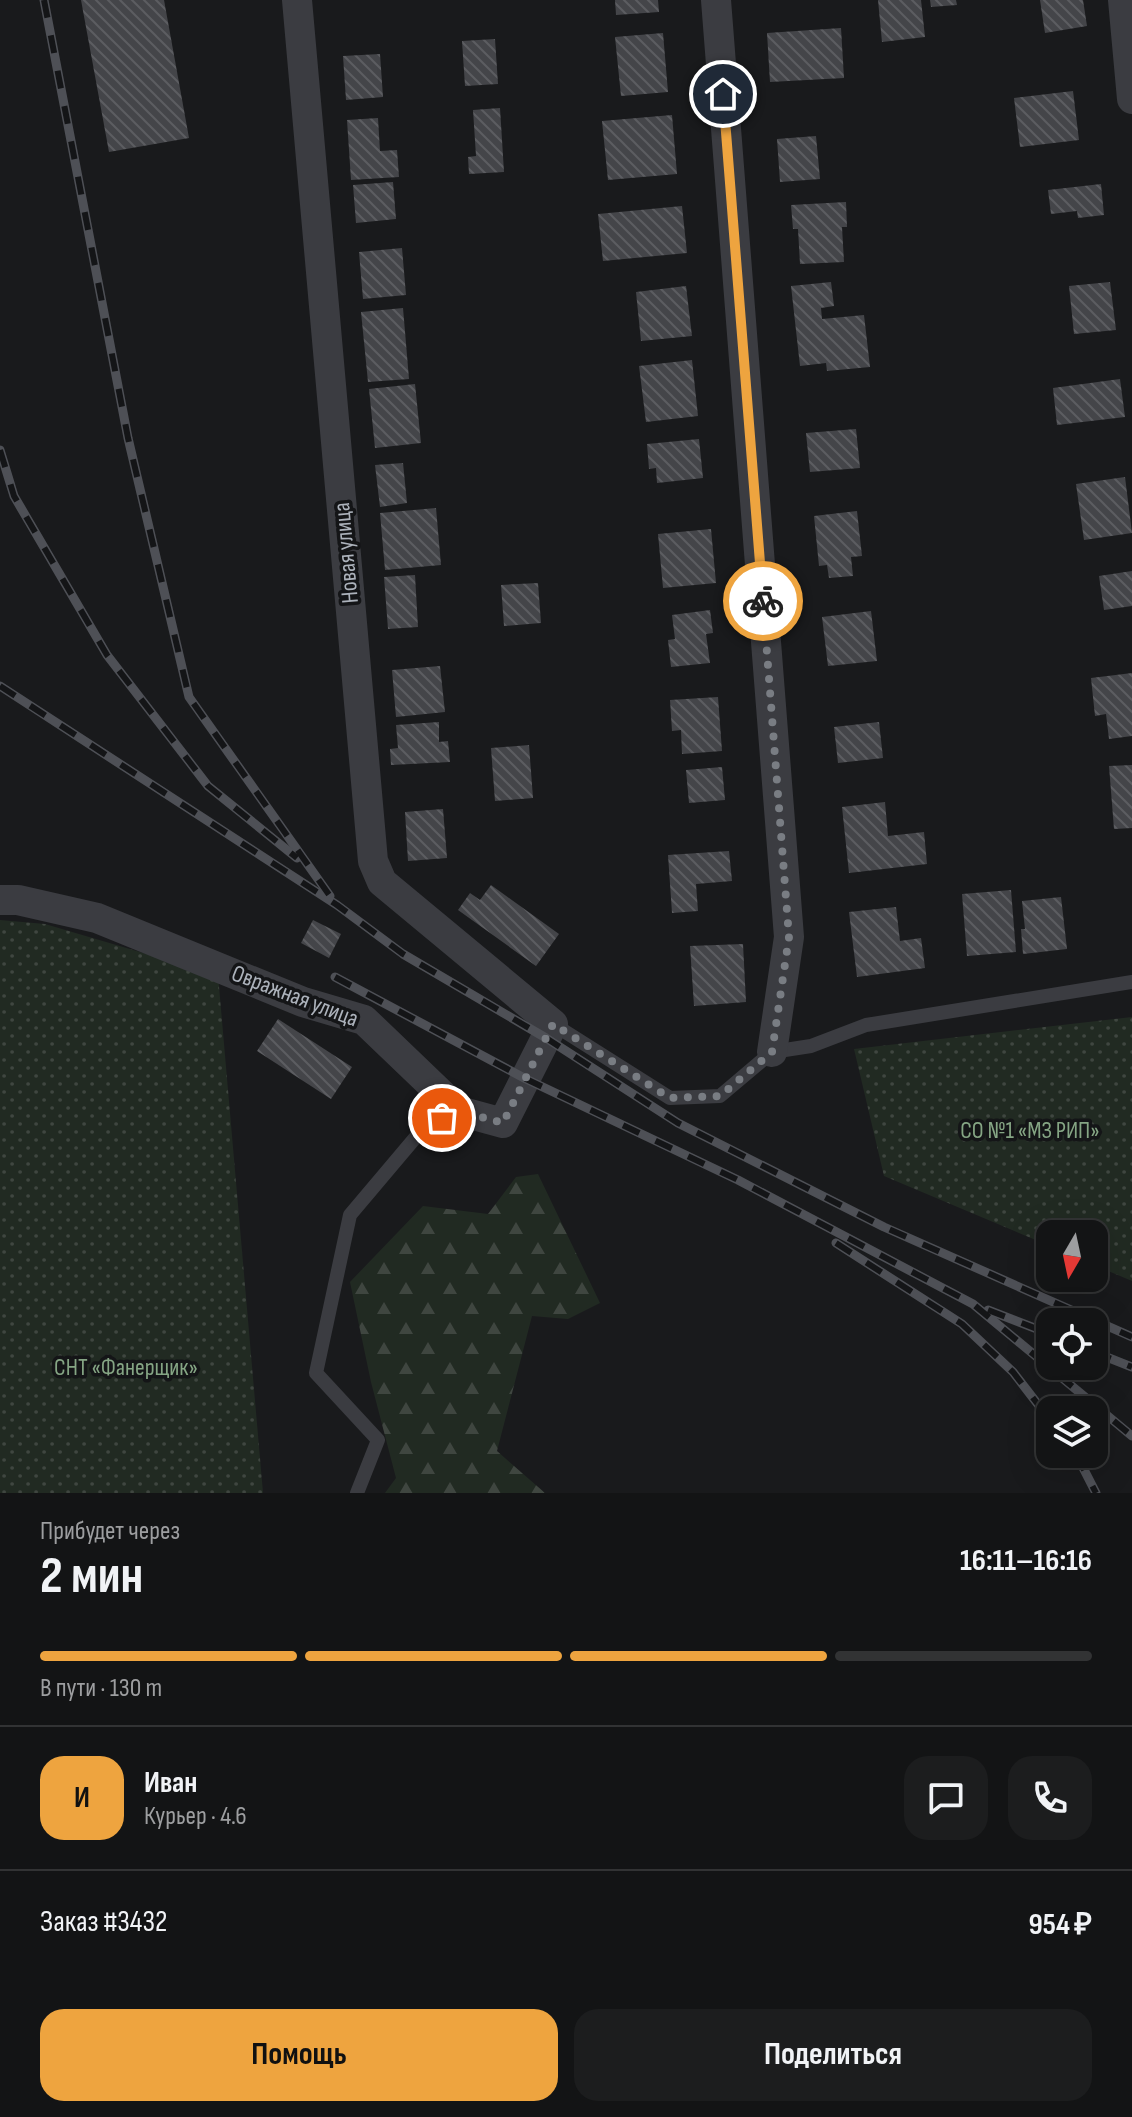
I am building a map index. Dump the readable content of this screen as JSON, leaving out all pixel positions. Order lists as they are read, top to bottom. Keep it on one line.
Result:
{"streets":{"street":["Новая улица","Овражная улица"]},"crossings":[["Новая улица","Овражная улица"]],"parks":["СО №1 «МЗ РИП»","СНТ «Фанерщик»"],"north":"bottom","page":{"heading":["2 мин","Прибудет через","16:11–16:16"],"panel":["Иван","Курьер · 4.6","Заказ #3432","954 ₽"],"bar":"В пути · 130 m","round":"И","buttons":["Помощь","Поделиться"]}}
